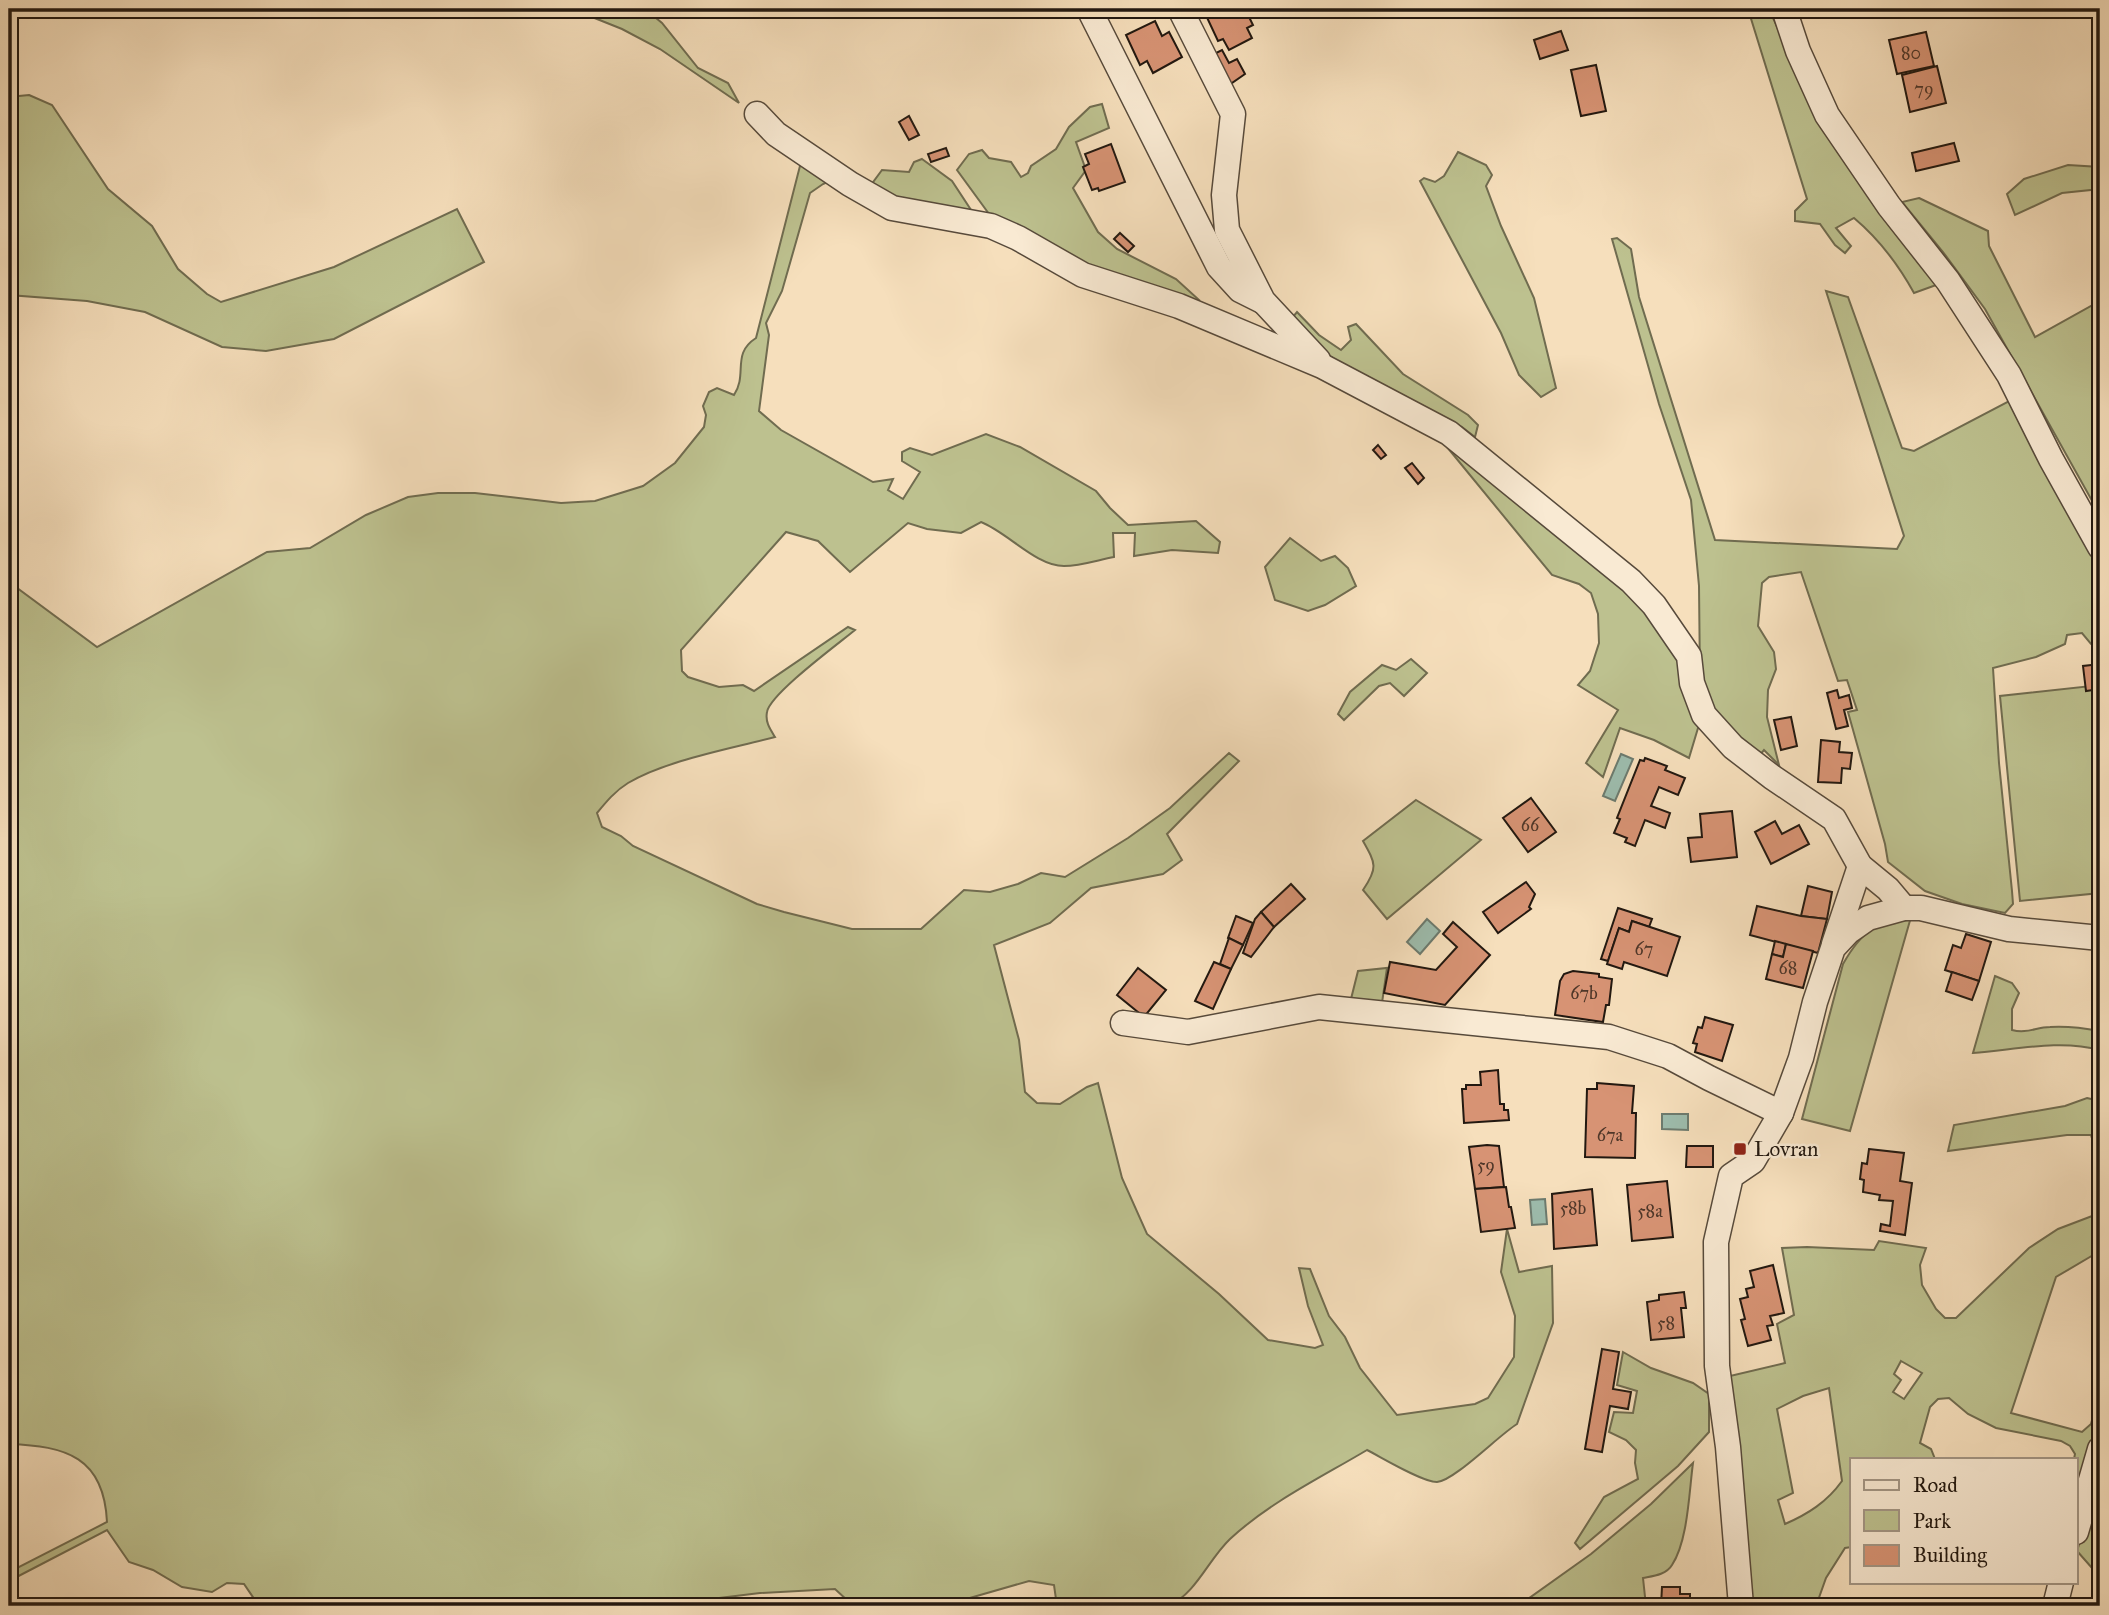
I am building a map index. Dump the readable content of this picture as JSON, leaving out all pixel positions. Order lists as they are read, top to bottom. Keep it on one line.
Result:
{"places":{"transit":["Lovran"]},"house_numbers":["80","79","66","67","68","67b","67a","59","58b","58a","58"],"legend":["Road","Park","Building"]}
